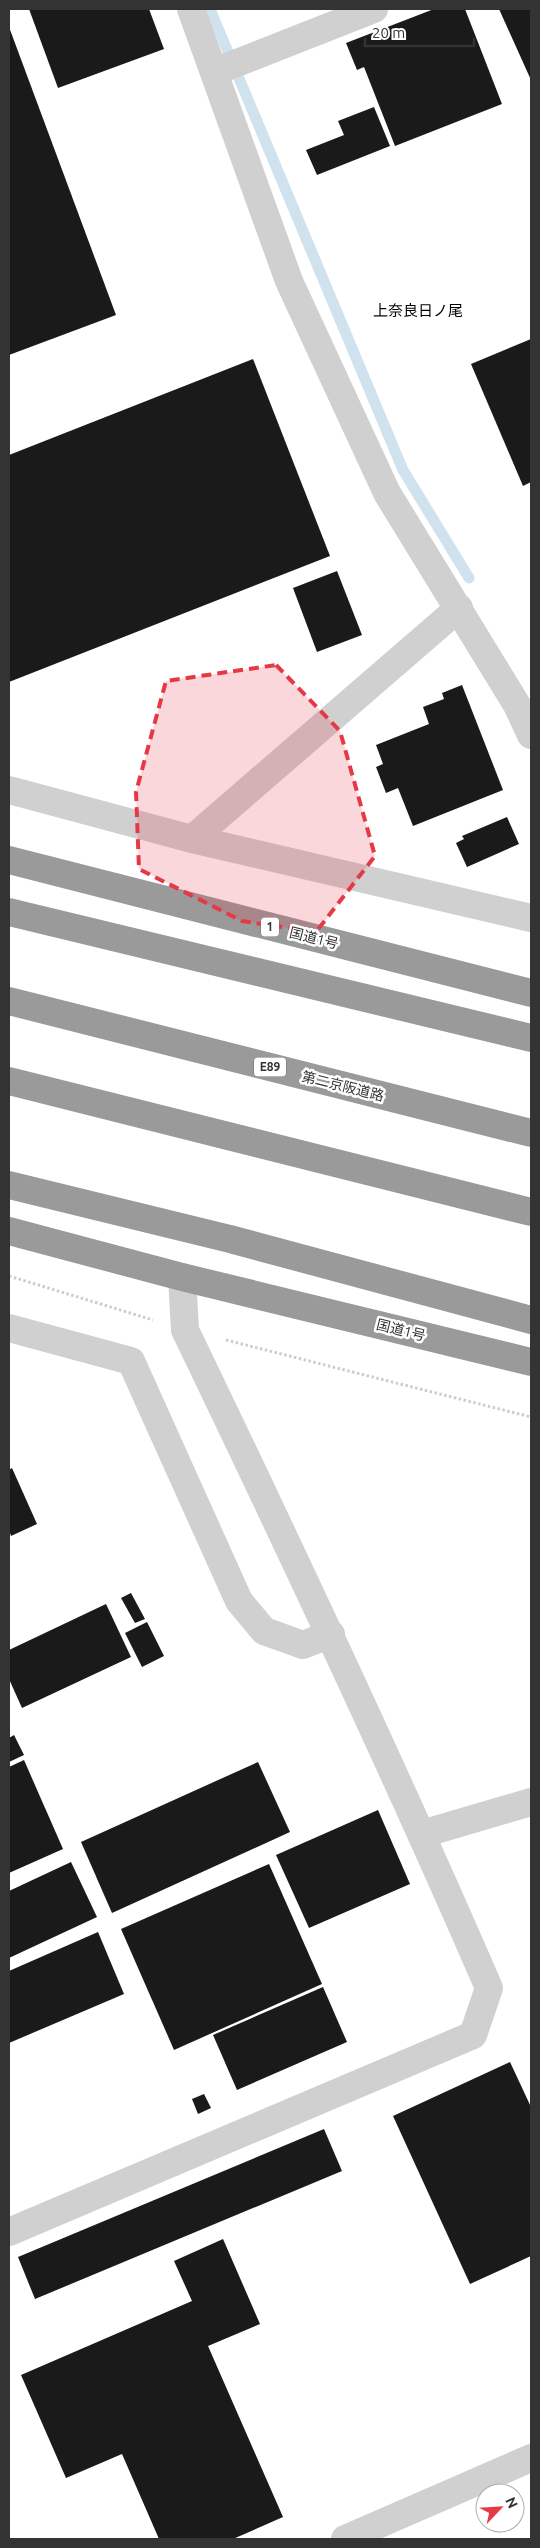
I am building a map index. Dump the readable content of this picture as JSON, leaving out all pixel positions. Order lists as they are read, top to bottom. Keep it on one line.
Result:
{"streets":{"highway":["1","国道1号","E89","第二京阪道路"]},"districts":["上奈良日ノ尾"],"scale_bar":"20 m","north":"top right"}
